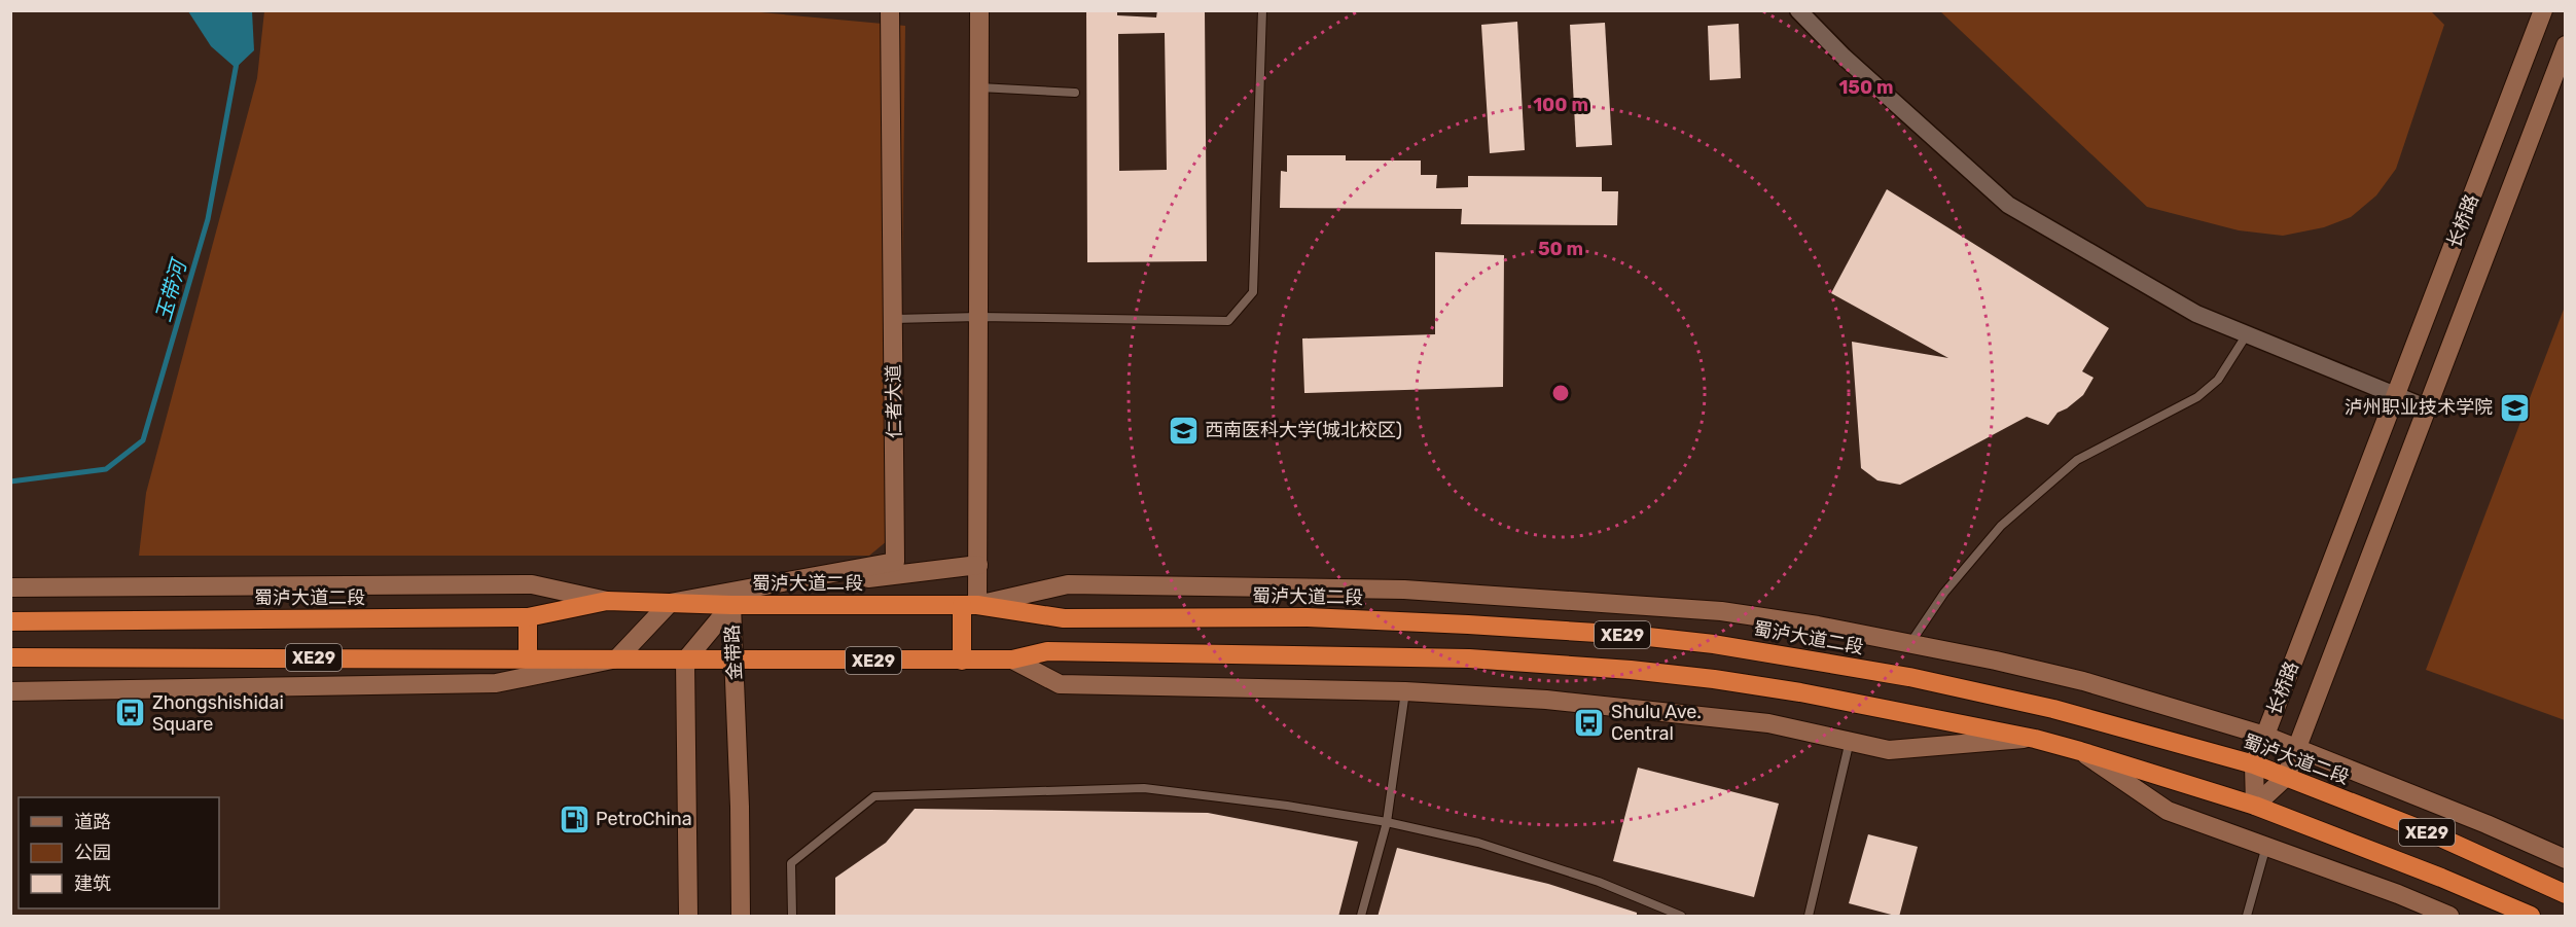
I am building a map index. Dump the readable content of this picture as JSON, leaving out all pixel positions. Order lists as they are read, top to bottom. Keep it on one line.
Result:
{"streets":{"highway":["蜀泸大道二段","XE29"],"street":["长桥路","仁者大道","金带路"]},"crossings":[["长桥路","蜀泸大道二段"],["长桥路","XE29"],["仁者大道","蜀泸大道二段"],["蜀泸大道二段","金带路"],["XE29","金带路"]],"water":["玉带河"],"places":{"school or university":["泸州职业技术学院","西南医科大学(城北校区)"],"bus stop":["Zhongshishidai Square","Shulu Ave. Central"],"fuel station":["PetroChina"]},"legend":["道路","公园","建筑"],"rings":["150 m","100 m","50 m"]}
